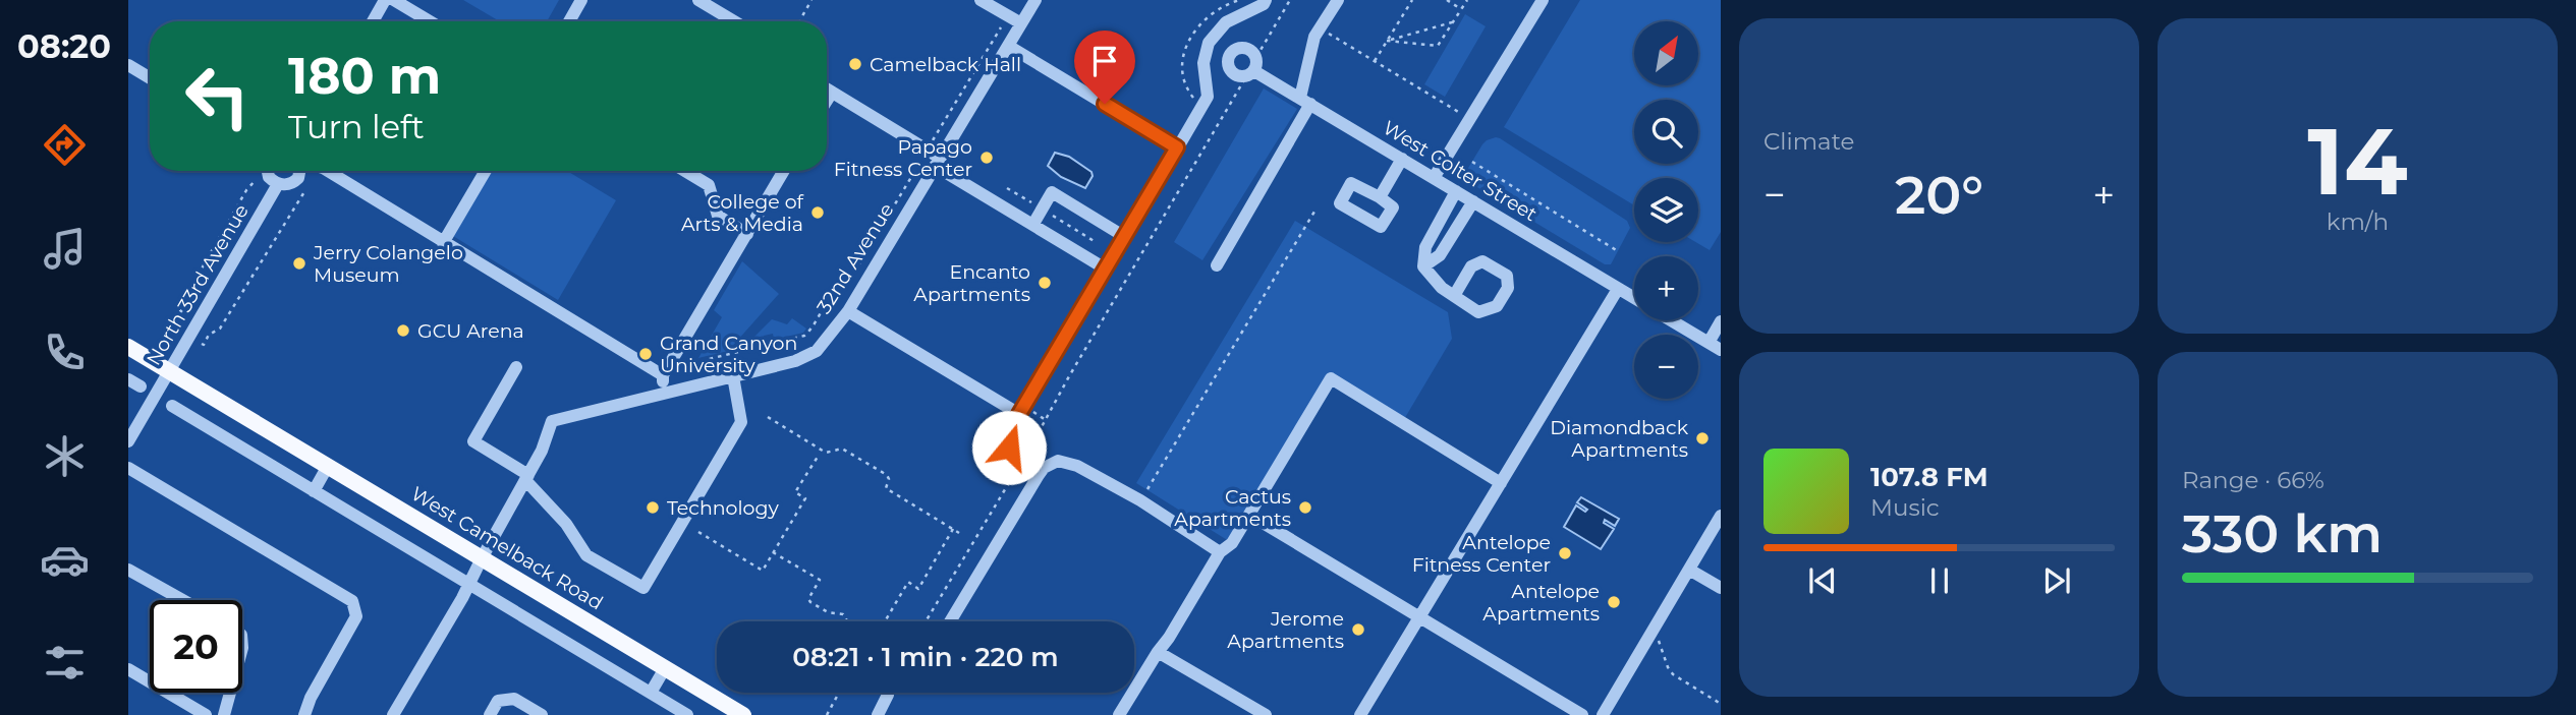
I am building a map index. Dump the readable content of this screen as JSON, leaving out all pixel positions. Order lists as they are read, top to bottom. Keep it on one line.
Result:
{"streets":{"main road":["West Camelback Road"],"street":["West Colter Street","32nd Avenue","North 33rd Avenue"]},"crossings":[["32nd Avenue","West Camelback Road"],["North 33rd Avenue","West Camelback Road"]],"places":["Camelback Hall","Papago Fitness Center","College of Arts & Media","Jerry Colangelo Museum","Encanto Apartments","GCU Arena","Grand Canyon University","Diamondback Apartments","Technology","Cactus Apartments","Antelope Fitness Center","Antelope Apartments","Jerome Apartments"],"north":"top right","page":{"tabs":"08:20","tile":["Climate",["14","km/h"],["Range · 66%","330 km"]],"map_buttons":["+","−"],"turn":["180 m","Turn left"],"heat":["−","20°","+"],"song":["107.8 FM","Music"],"limit":"20","trip":"08:21 · 1 min · 220 m"}}
